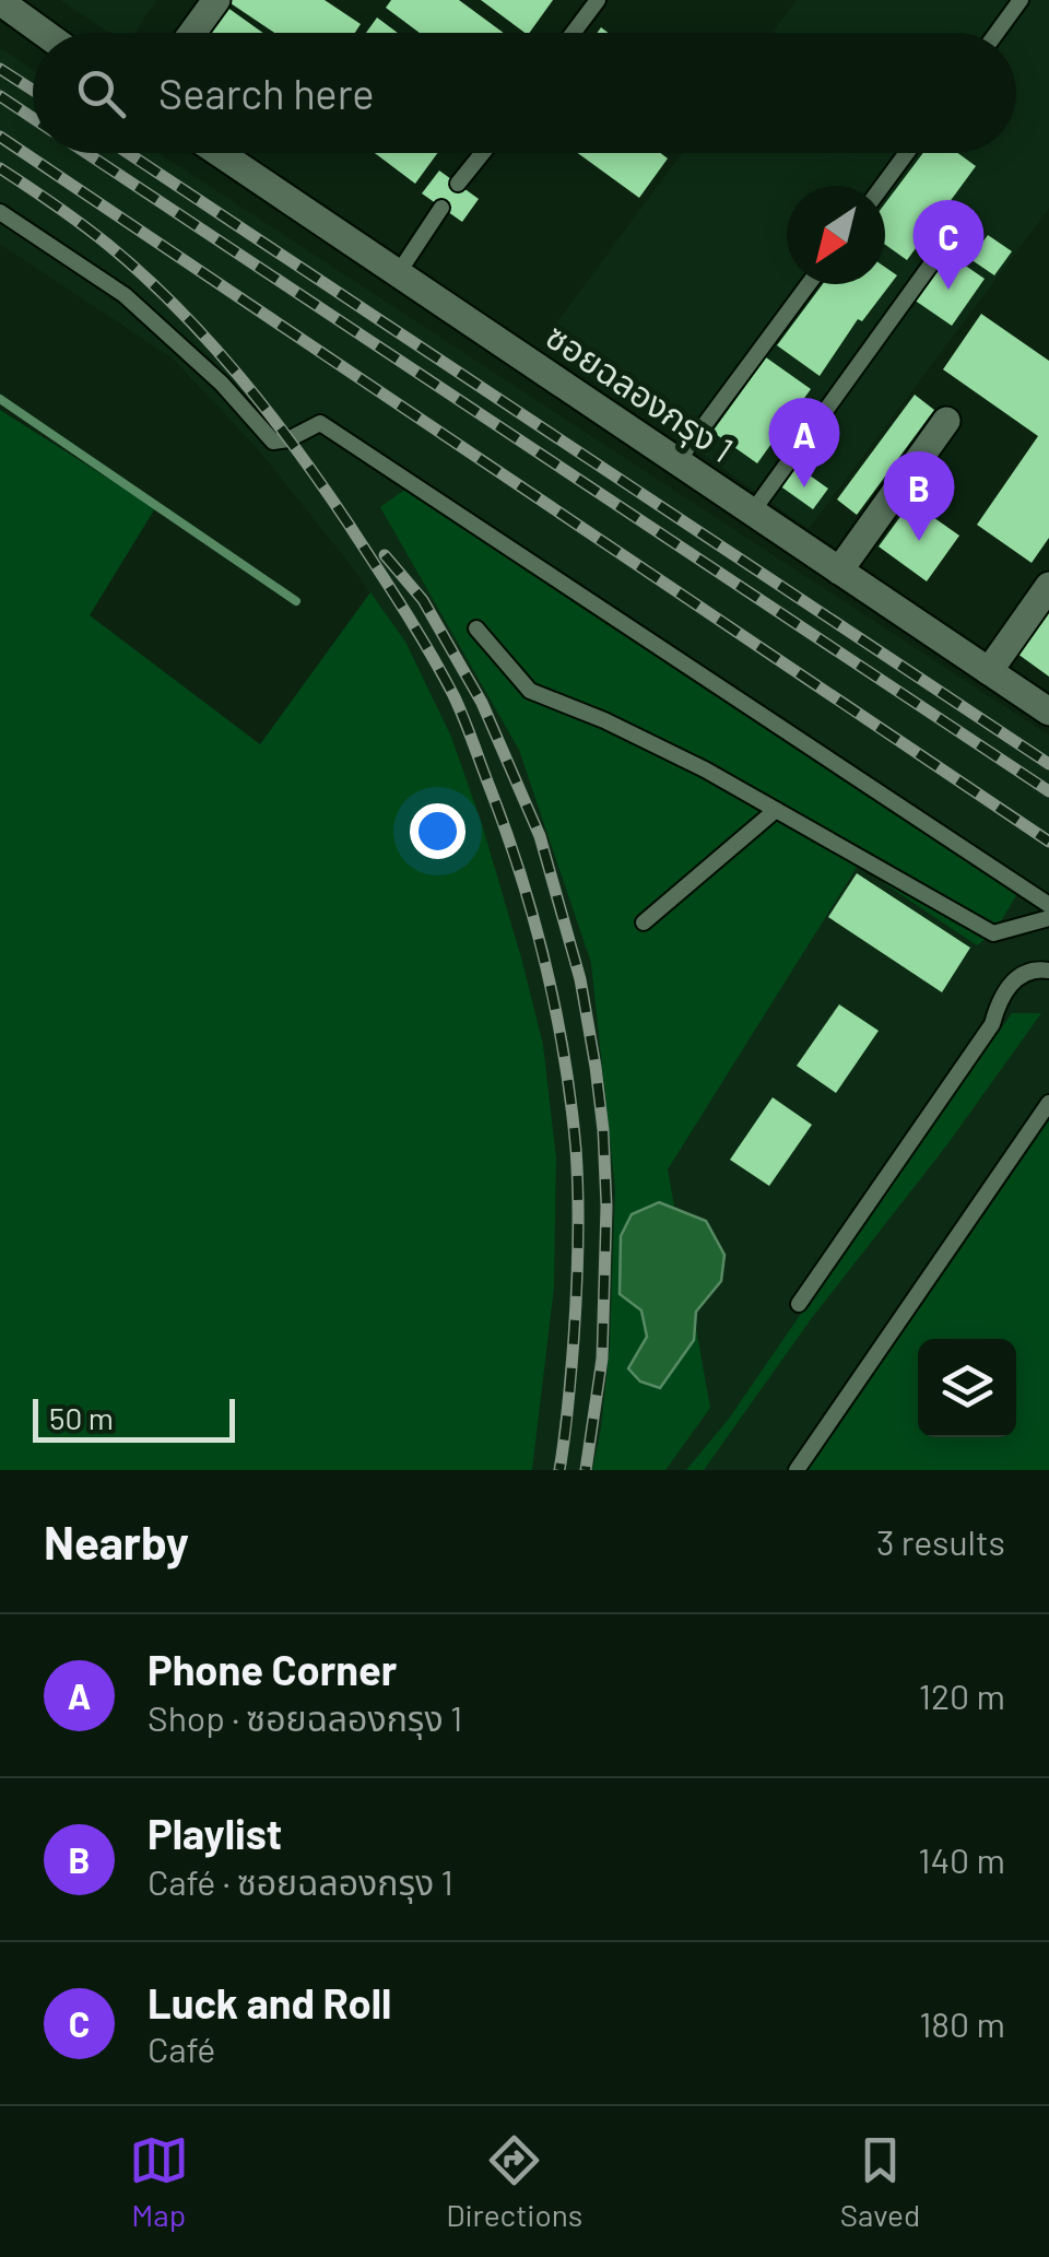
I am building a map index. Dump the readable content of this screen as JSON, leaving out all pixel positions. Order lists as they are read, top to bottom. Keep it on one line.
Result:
{"streets":{"street":["ซอยฉลองกรุง 1"]},"scale_bar":"50 m","north":"bottom left","page":{"search":"Search here","pins":["C","A","B"],"scale":"50 m","heading":["Nearby","3 results"],"list":[{"mark":"A","name":"Phone Corner","note":"Shop · ซอยฉลองกรุง 1","value":"120 m"},{"mark":"B","name":"Playlist","note":"Café · ซอยฉลองกรุง 1","value":"140 m"},{"mark":"C","name":"Luck and Roll","note":"Café","value":"180 m"}],"nav":["Map","Directions","Saved"]}}
